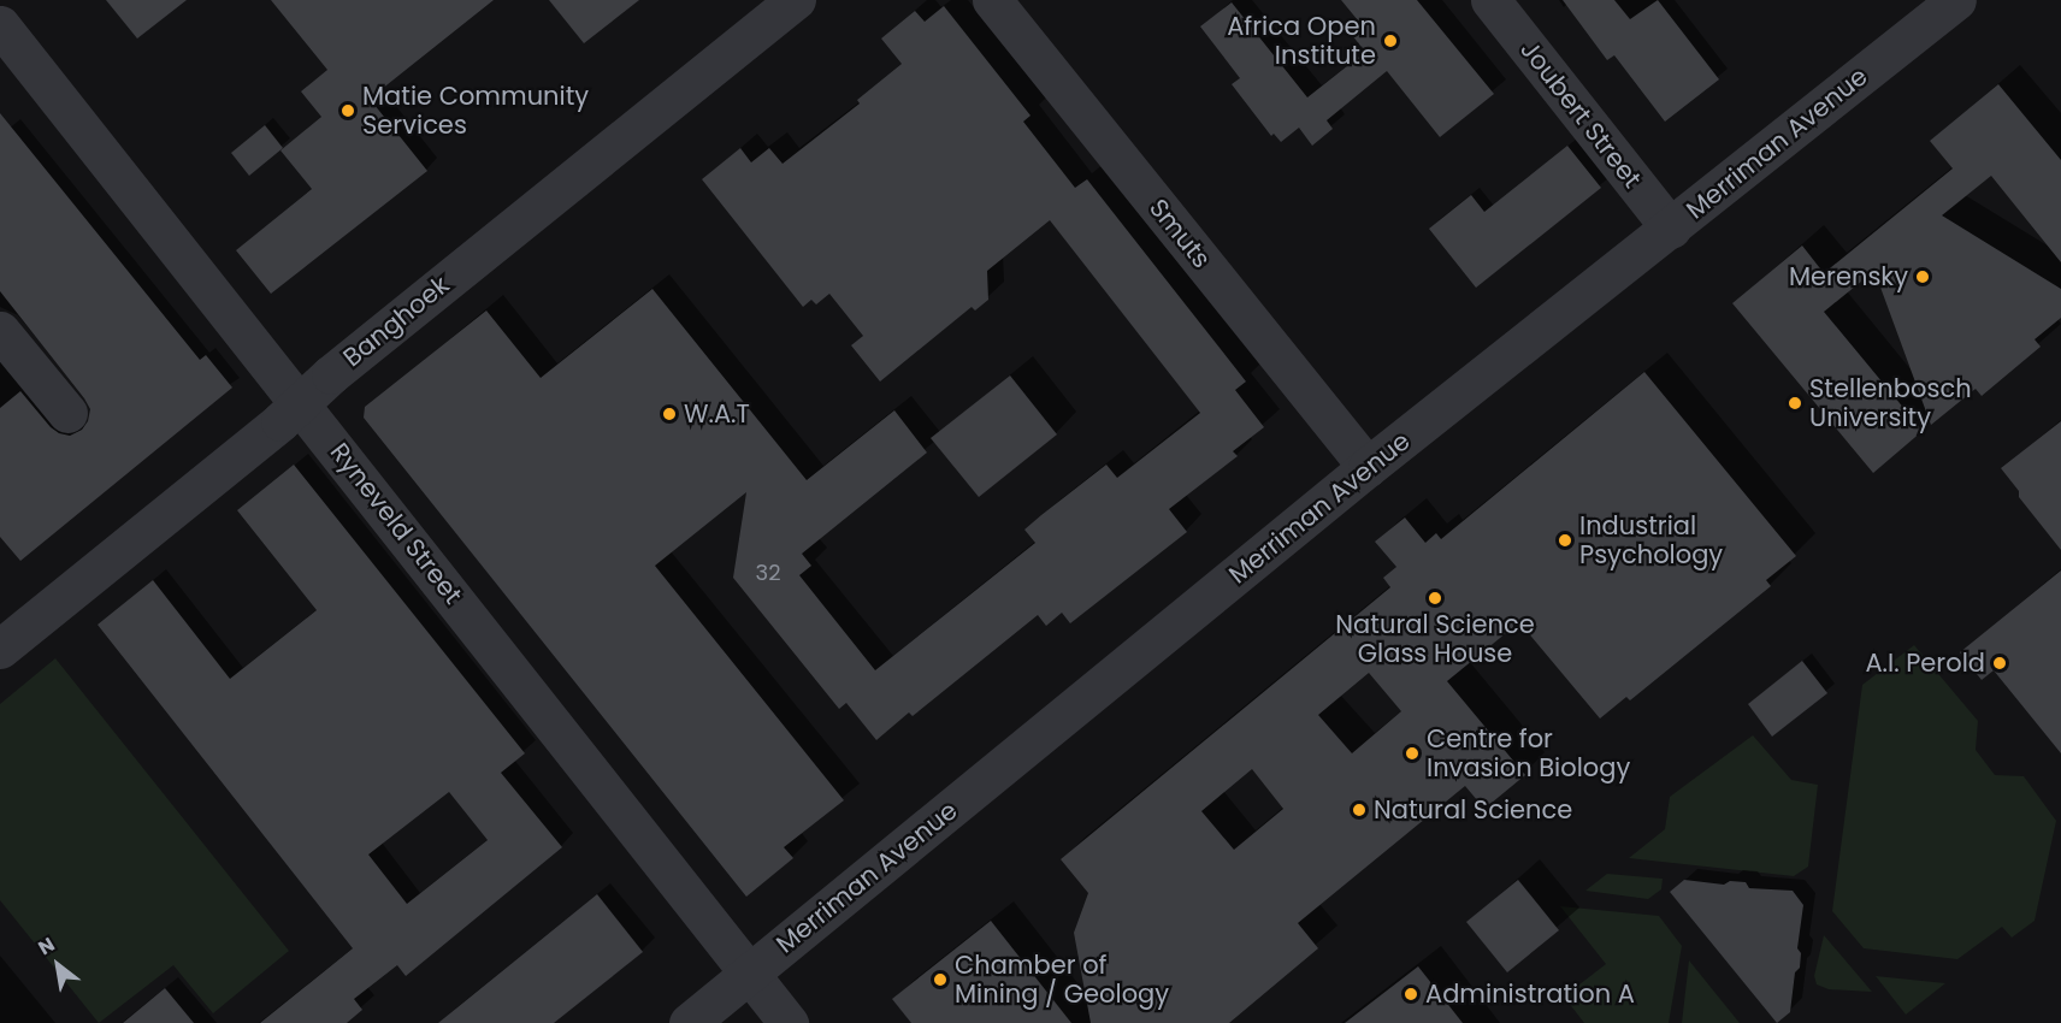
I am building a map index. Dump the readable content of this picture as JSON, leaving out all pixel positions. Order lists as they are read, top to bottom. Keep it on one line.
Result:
{"streets":{"street":["Joubert Street","Merriman Avenue","Smuts","Banghoek","Ryneveld Street"]},"crossings":[["Joubert Street","Merriman Avenue"],["Merriman Avenue","Smuts"],["Merriman Avenue","Ryneveld Street"],["Banghoek","Ryneveld Street"]],"places":["Africa Open Institute","Matie Community Services","Merensky","Stellenbosch University","W.A.T","Industrial Psychology","Natural Science Glass House","A.I. Perold","Centre for Invasion Biology","Natural Science","Chamber of Mining / Geology","Administration A"],"house_numbers":["32"],"north":"top left"}
